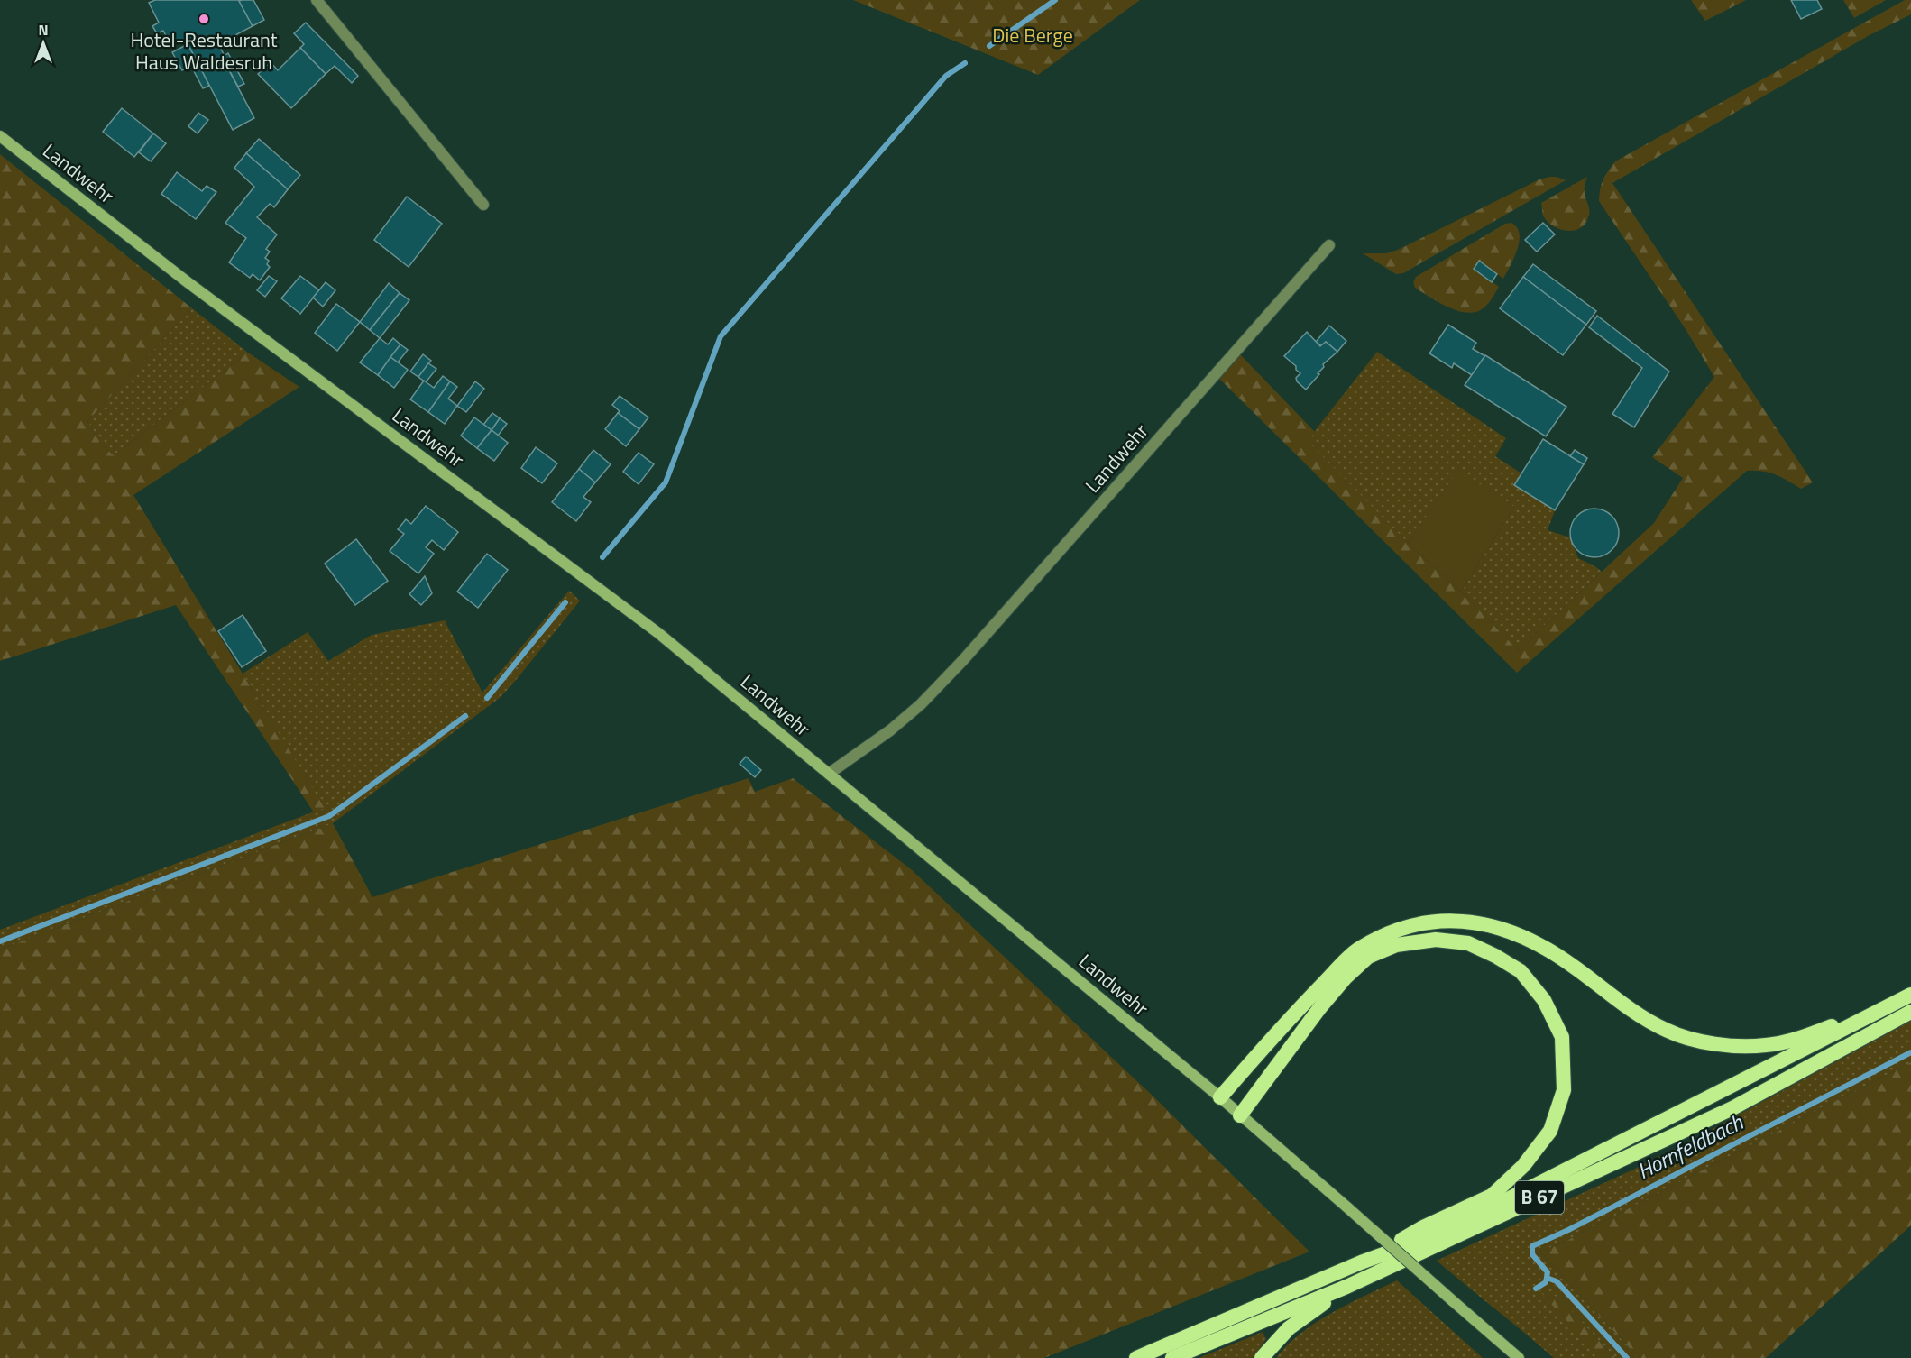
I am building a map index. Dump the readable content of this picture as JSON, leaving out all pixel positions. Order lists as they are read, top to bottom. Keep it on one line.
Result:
{"streets":{"highway":["B 67"],"main road":["Landwehr"]},"water":["Hornfeldbach"],"parks":["Die Berge"],"places":["Hotel-Restaurant Haus Waldesruh"],"north":"top"}
